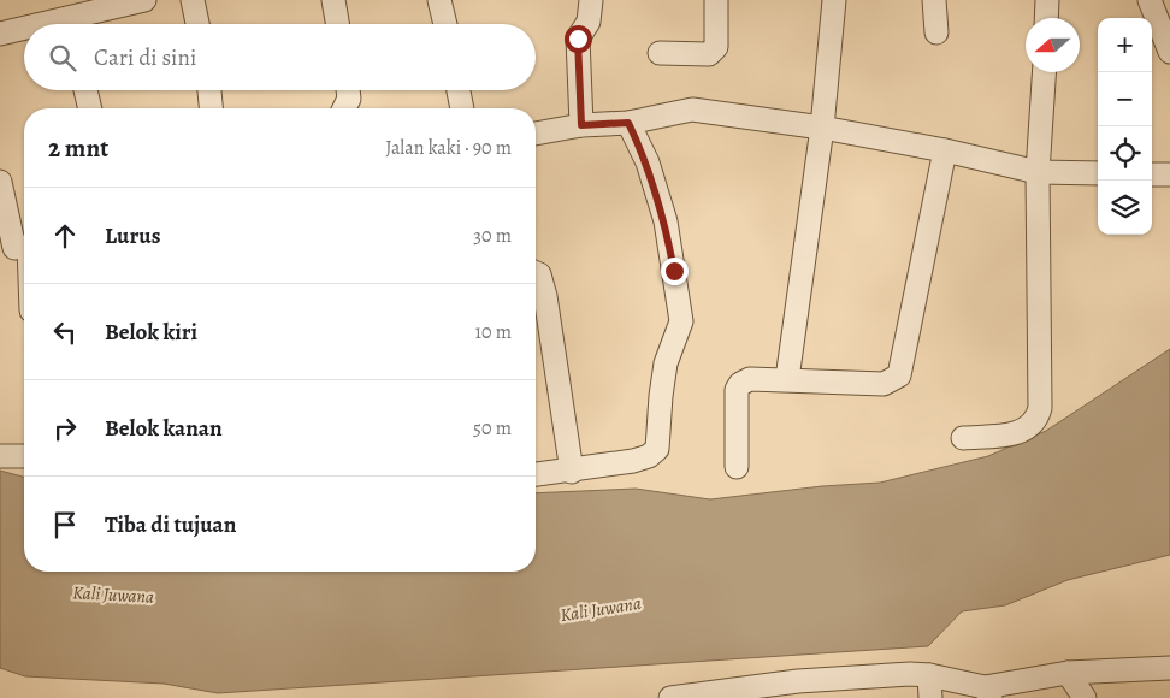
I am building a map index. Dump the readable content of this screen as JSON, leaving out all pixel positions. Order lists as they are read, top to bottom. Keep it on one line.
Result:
{"water":["Kali Juwana"],"north":"left","page":{"map_buttons":["+","−"],"search":"Cari di sini","heading":["2 mnt","Jalan kaki · 90 m"],"list":[["Lurus","30 m"],["Belok kiri","10 m"],["Belok kanan","50 m"],"Tiba di tujuan"]}}
